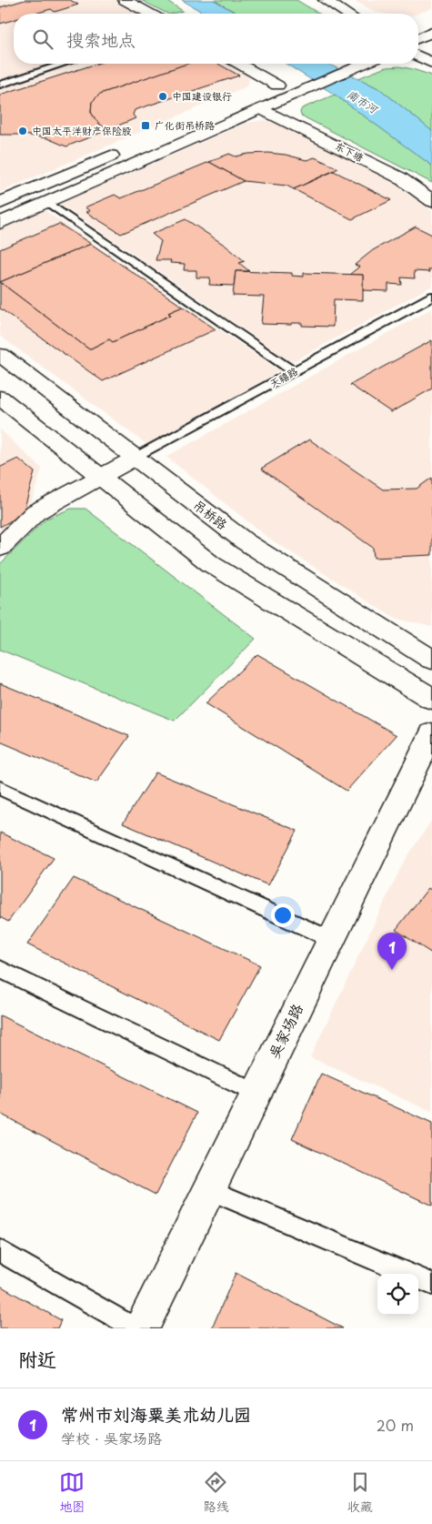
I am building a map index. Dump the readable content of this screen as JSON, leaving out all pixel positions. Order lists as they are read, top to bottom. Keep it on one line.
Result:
{"streets":{"main road":["东下塘","吊桥路","吴家场路"],"lane":["天禧路"]},"crossings":[["天禧路","吊桥路"]],"water":["南市河"],"places":{"other":["中国建设银行","中国太平洋财产保险股"],"transit":["广化街吊桥路"]},"page":{"search":"搜索地点","pins":"1","heading":"附近","list":[{"mark":"1","name":"常州市刘海粟美术幼儿园","note":"学校 · 吴家场路","value":"20 m"}],"nav":["地图","路线","收藏"]}}
